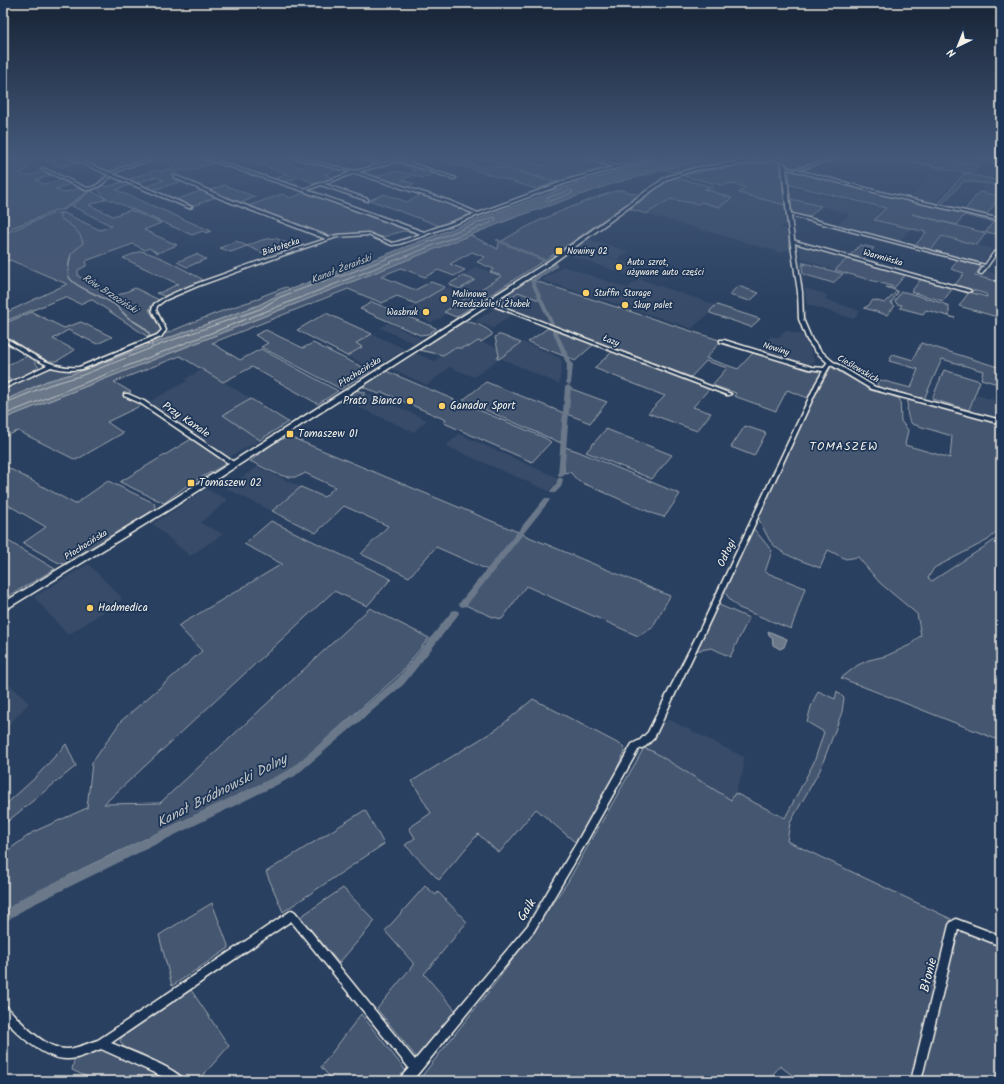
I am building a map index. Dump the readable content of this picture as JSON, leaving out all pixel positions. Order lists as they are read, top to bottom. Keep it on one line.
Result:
{"streets":{"main road":["Płochocińska"],"street":["Białołęcka","Warmińska","Łazy","Nowiny","Cieślewskich","Przy Kanale","Odłogi","Gaik","Błonie"]},"crossings":[["Warmińska","Cieślewskich"],["Łazy","Płochocińska"],["Nowiny","Odłogi"],["Cieślewskich","Odłogi"],["Płochocińska","Przy Kanale"],["Odłogi","Gaik"]],"districts":["TOMASZEW"],"water":["Kanał Żerański","Rów Brzeziński","Kanał Bródnowski Dolny"],"places":{"transit":["Nowiny 02","Tomaszew 01","Tomaszew 02"],"other":["Auto szrot, używane auto części","Stuffin Storage","Malinowe Przedszkole i Żłobek","Skup palet","Wasbruk","Prato Bianco","Ganador Sport","Hadmedica"]},"north":"bottom left"}
